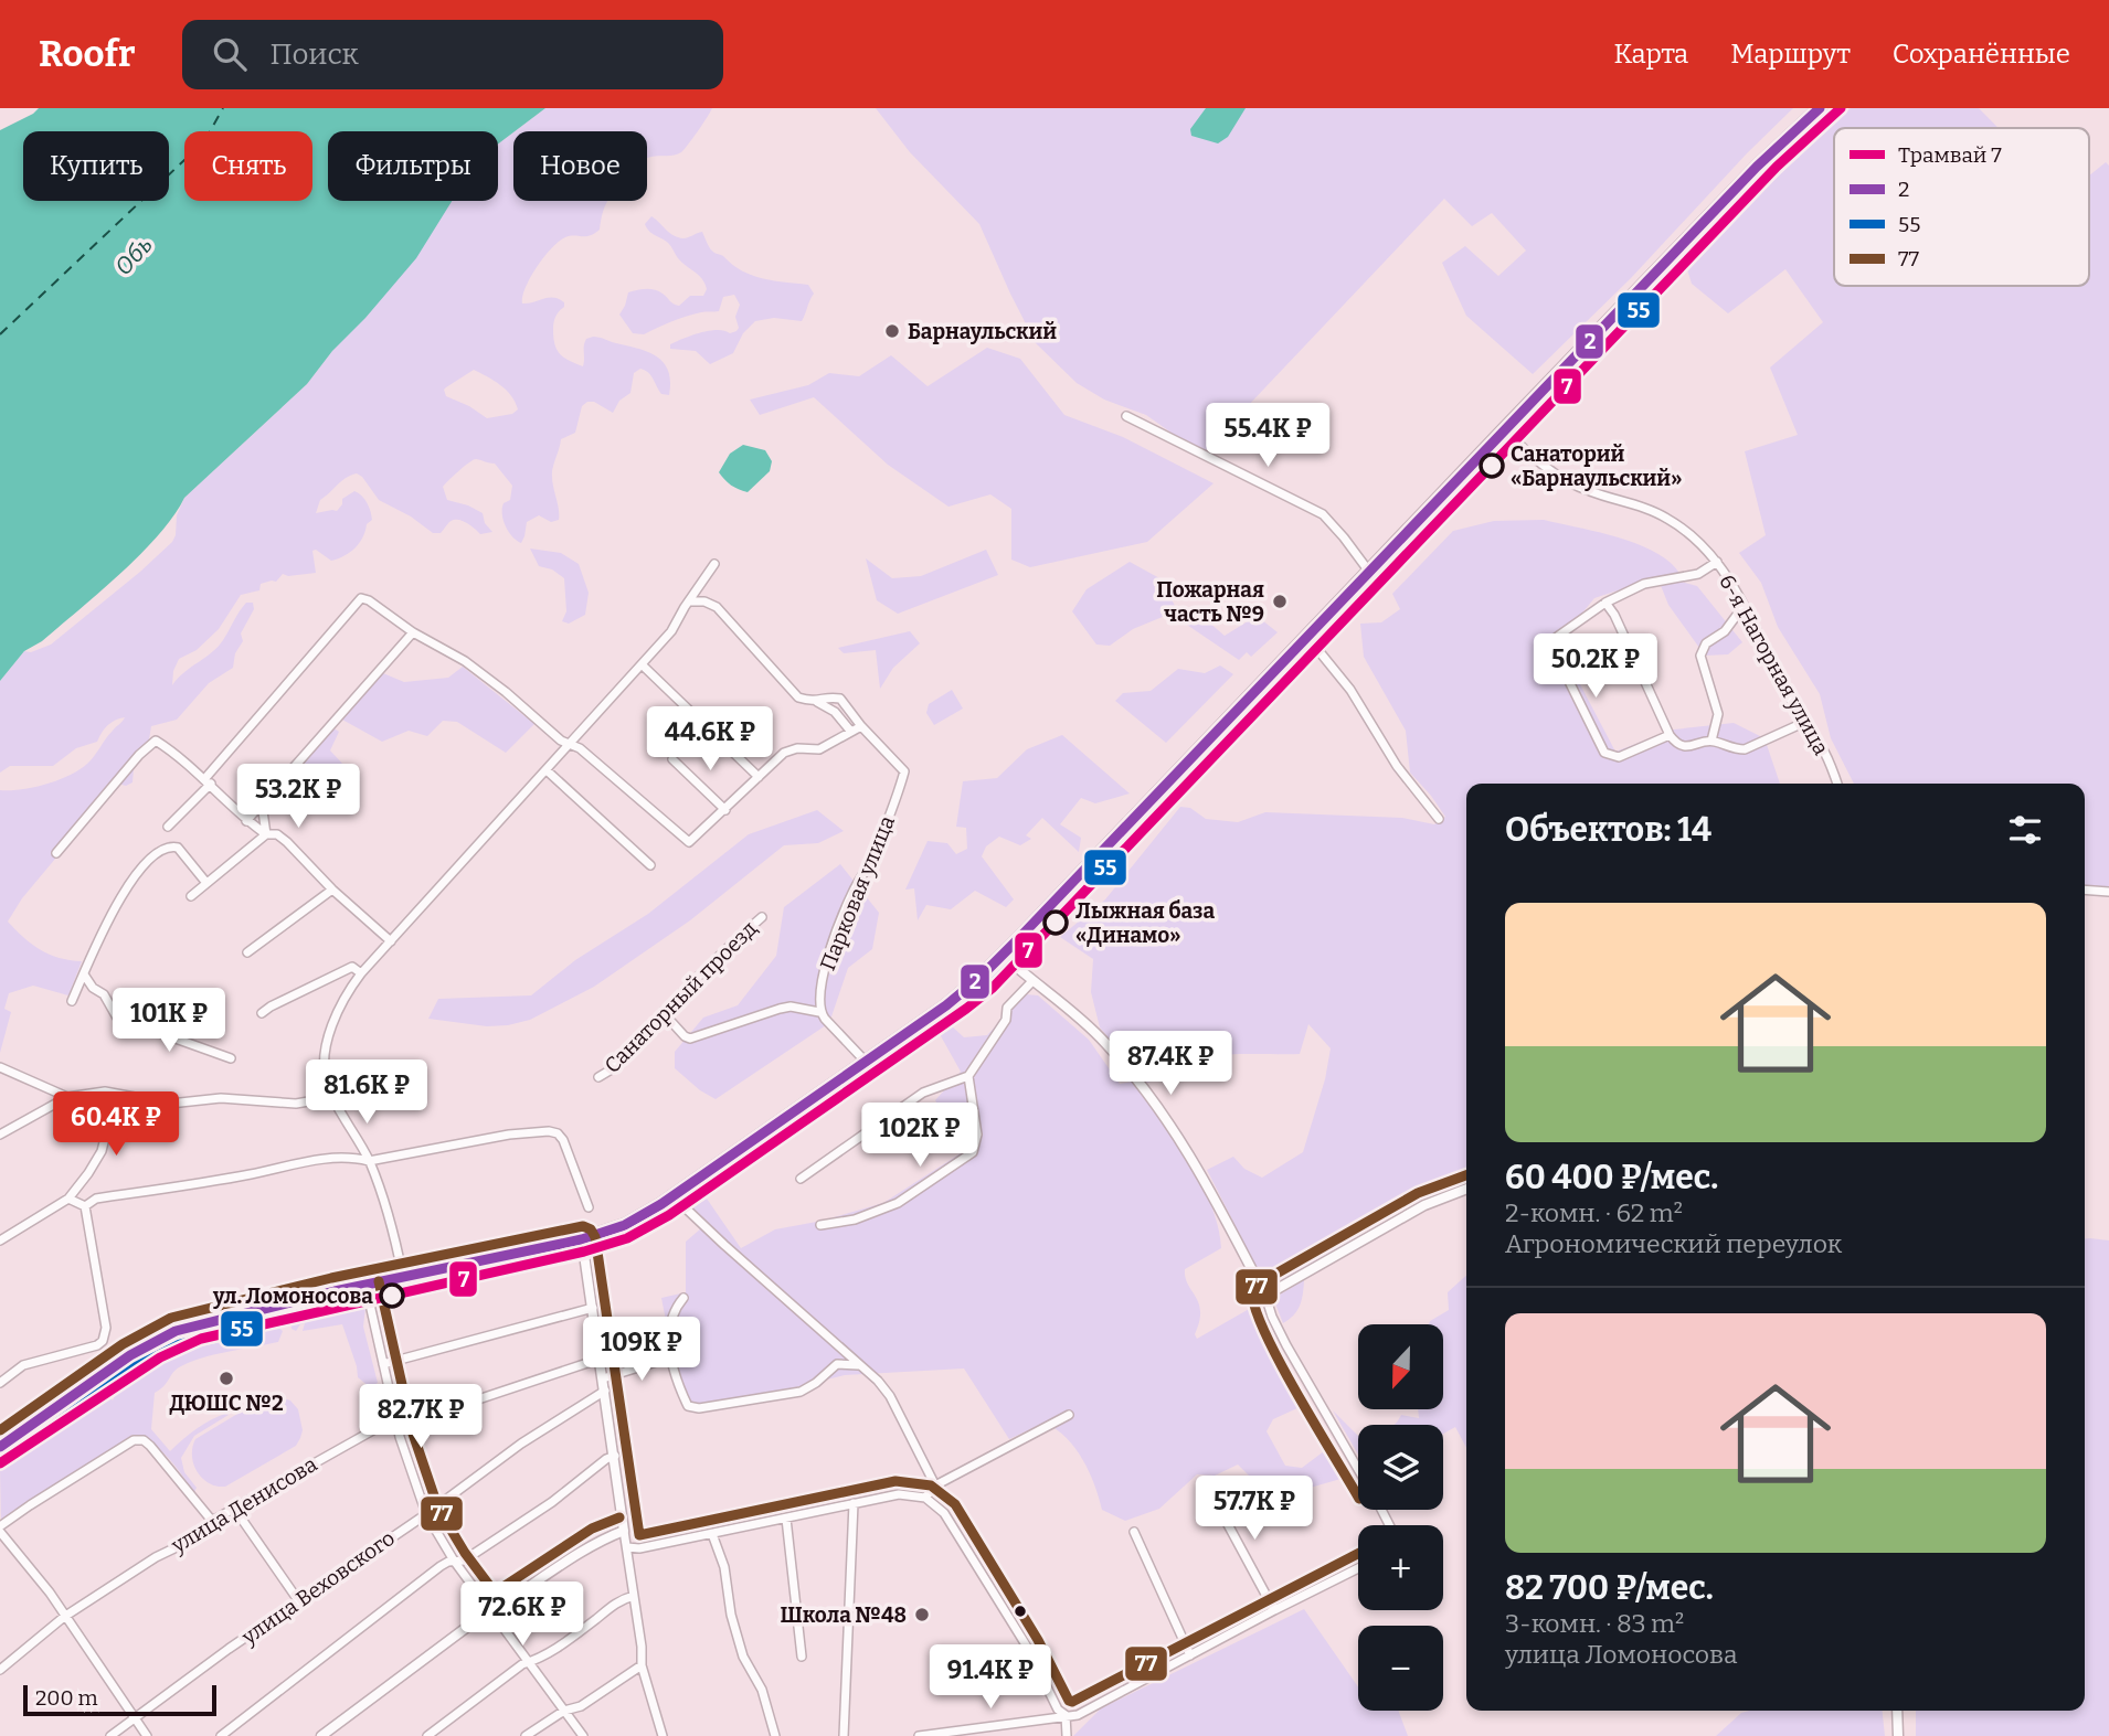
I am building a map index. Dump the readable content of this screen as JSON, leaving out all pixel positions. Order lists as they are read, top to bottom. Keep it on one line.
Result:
{"streets":{"street":["6-я Нагорная улица","Парковая улица","Санаторный проезд","улица Денисова","улица Веховского"]},"water":["Обь"],"places":["Барнаульский","Санаторий «Барнаульский»","Пожарная часть №9","Лыжная база «Динамо»","ул. Ломоносова","ДЮШС №2","Школа №48"],"lines":["tram line 7","transit line 2","transit line 55","transit line 77"],"legend":["Трамвай 7","2","55","77"],"scale_bar":"200 m","north":"bottom","page":{"header":"Roofr","search":"Поиск","nav":["Карта","Маршрут","Сохранённые"],"chip":["Купить","Снять","Фильтры","Новое"],"price":["55.4K ₽","50.2K ₽","44.6K ₽","53.2K ₽","101K ₽","87.4K ₽","81.6K ₽","60.4K ₽","102K ₽","109K ₽","82.7K ₽","57.7K ₽","72.6K ₽","91.4K ₽"],"heading":"Объектов: 14","list":[{"name":"60 400 ₽/мес.","note":"2-комн. · 62 m² · Агрономический переулок"},{"name":"82 700 ₽/мес.","note":"3-комн. · 83 m² · улица Ломоносова"}],"map_buttons":["+","−"],"scale":"200 m"}}
